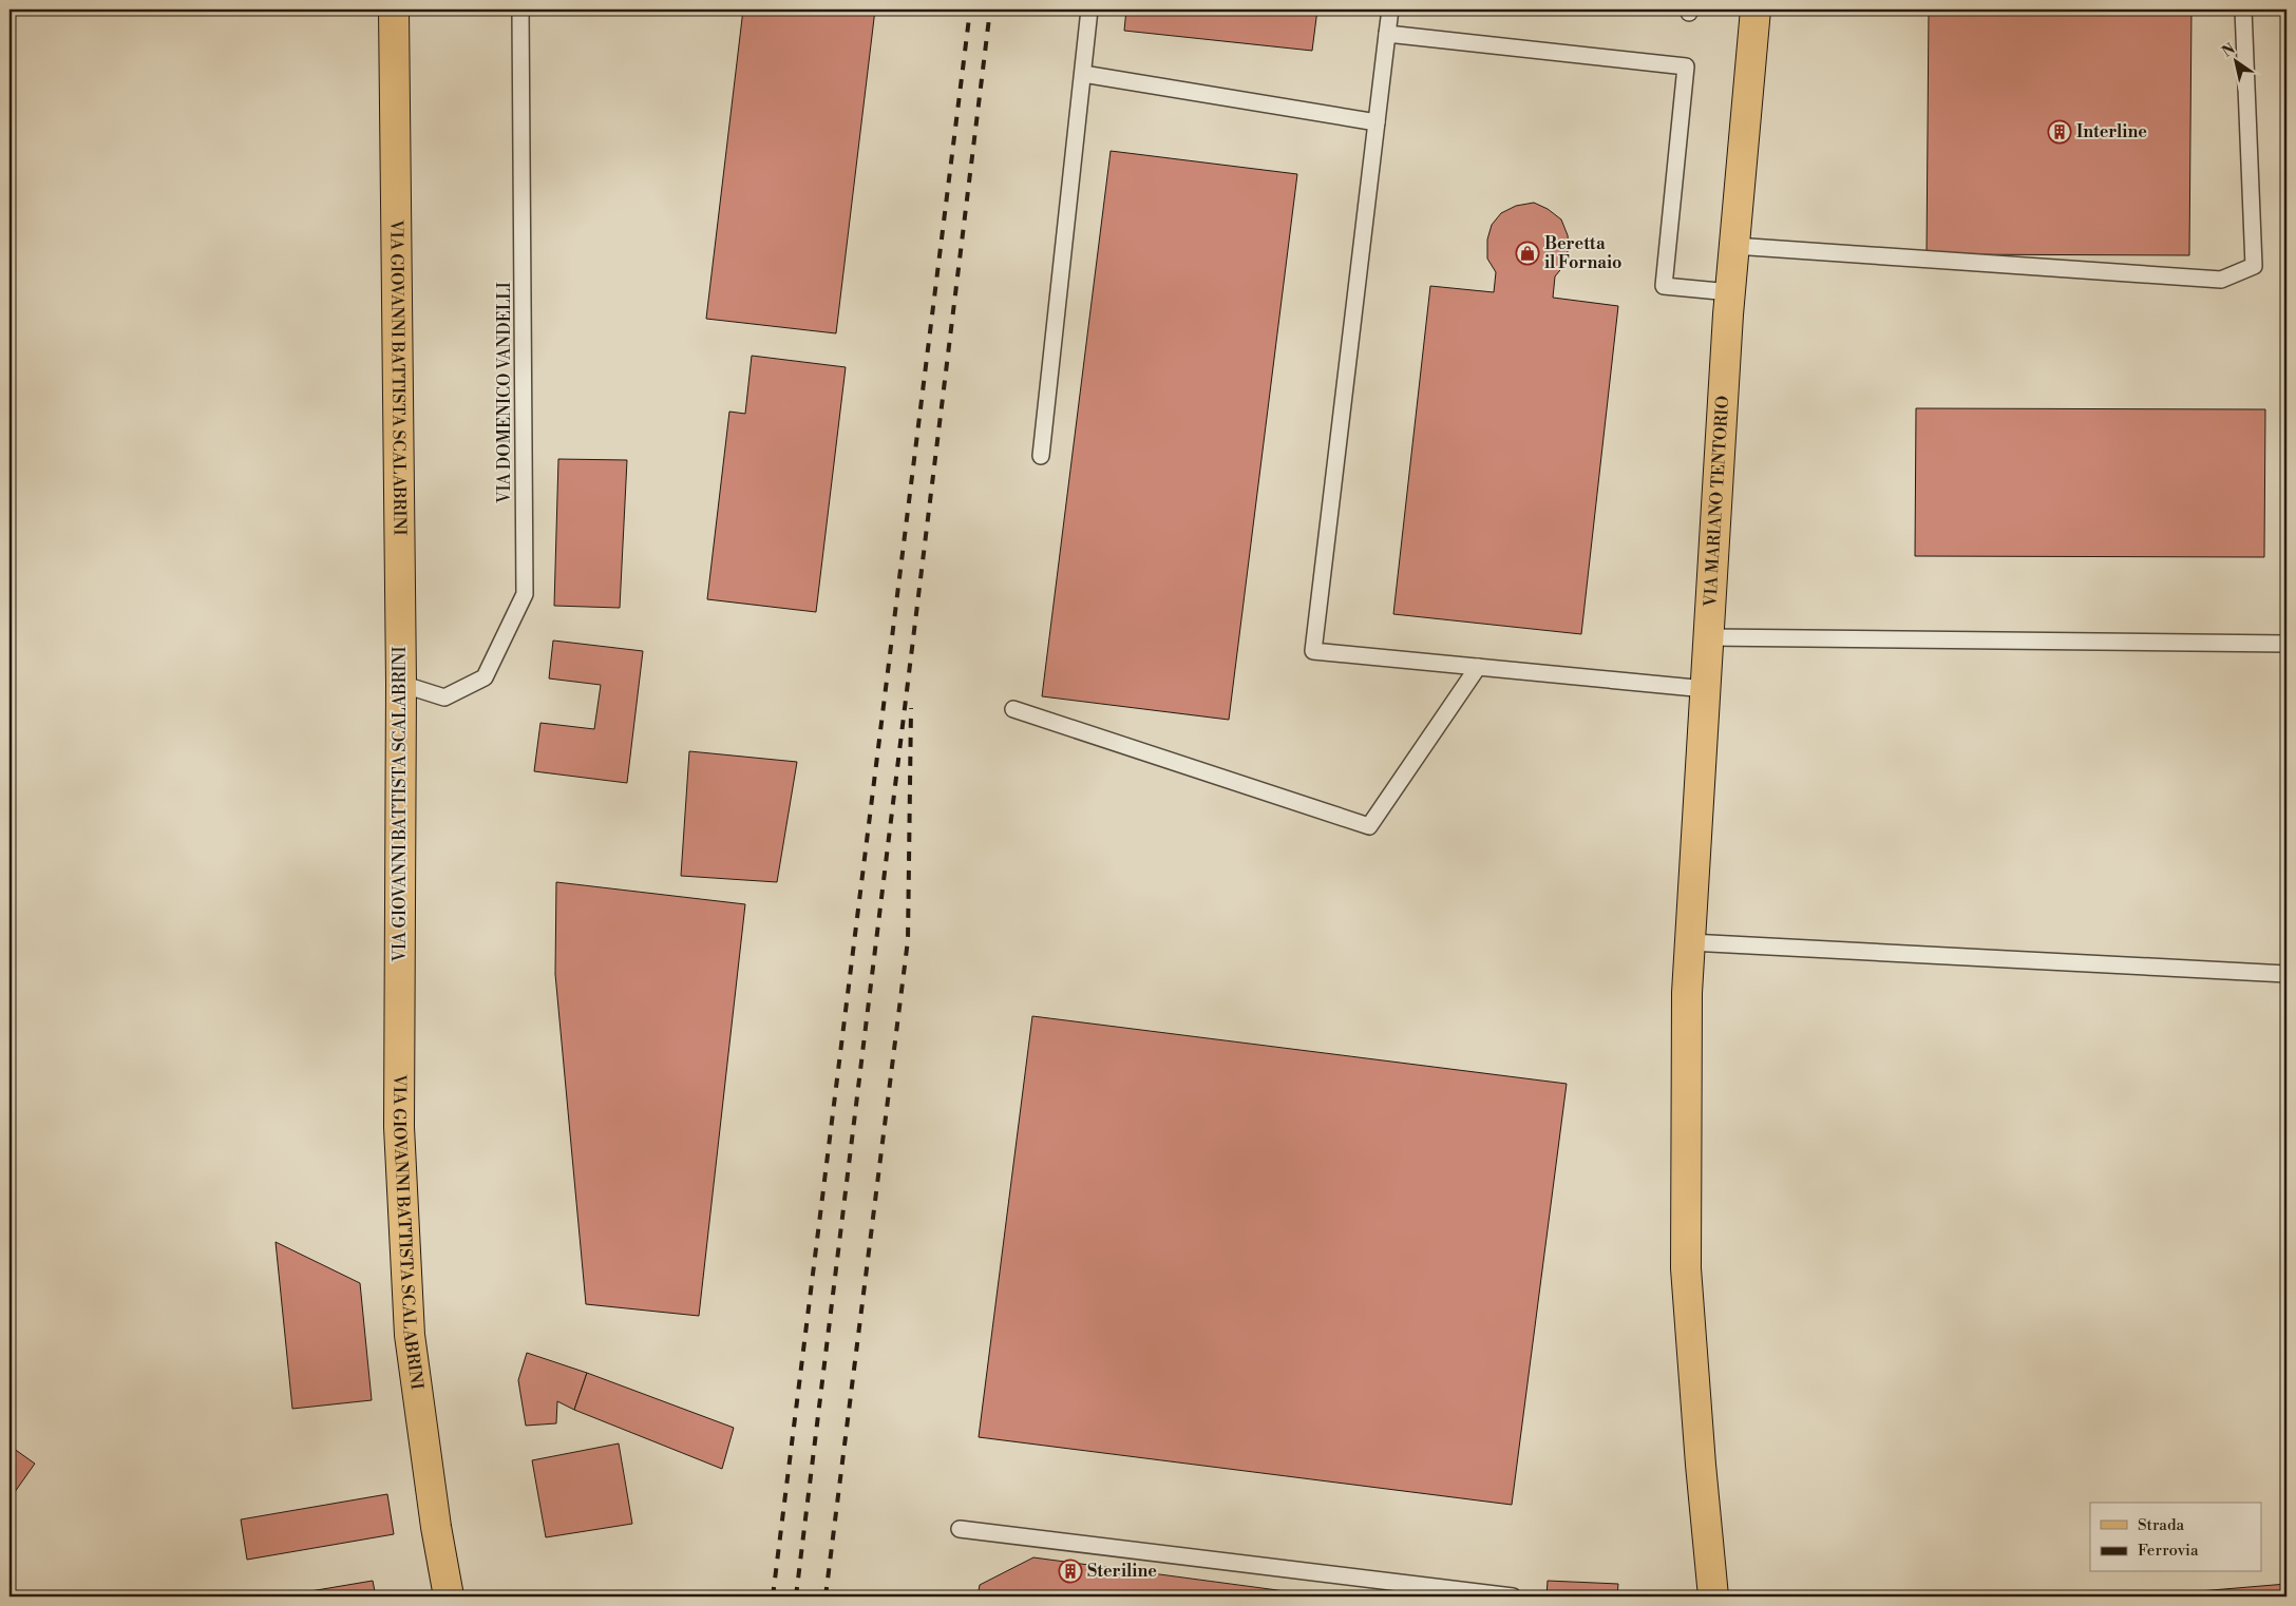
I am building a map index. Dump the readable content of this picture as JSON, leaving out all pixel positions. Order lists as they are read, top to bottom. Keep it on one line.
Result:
{"streets":{"main road":["VIA GIOVANNI BATTISTA SCALABRINI","VIA MARIANO TENTORIO"],"lane":["VIA DOMENICO VANDELLI"]},"crossings":[["VIA GIOVANNI BATTISTA SCALABRINI","VIA DOMENICO VANDELLI"]],"places":{"building":["Interline","Steriline"],"shop":["Beretta il Fornaio"]},"legend":["Strada","Ferrovia"],"north":"top left"}
